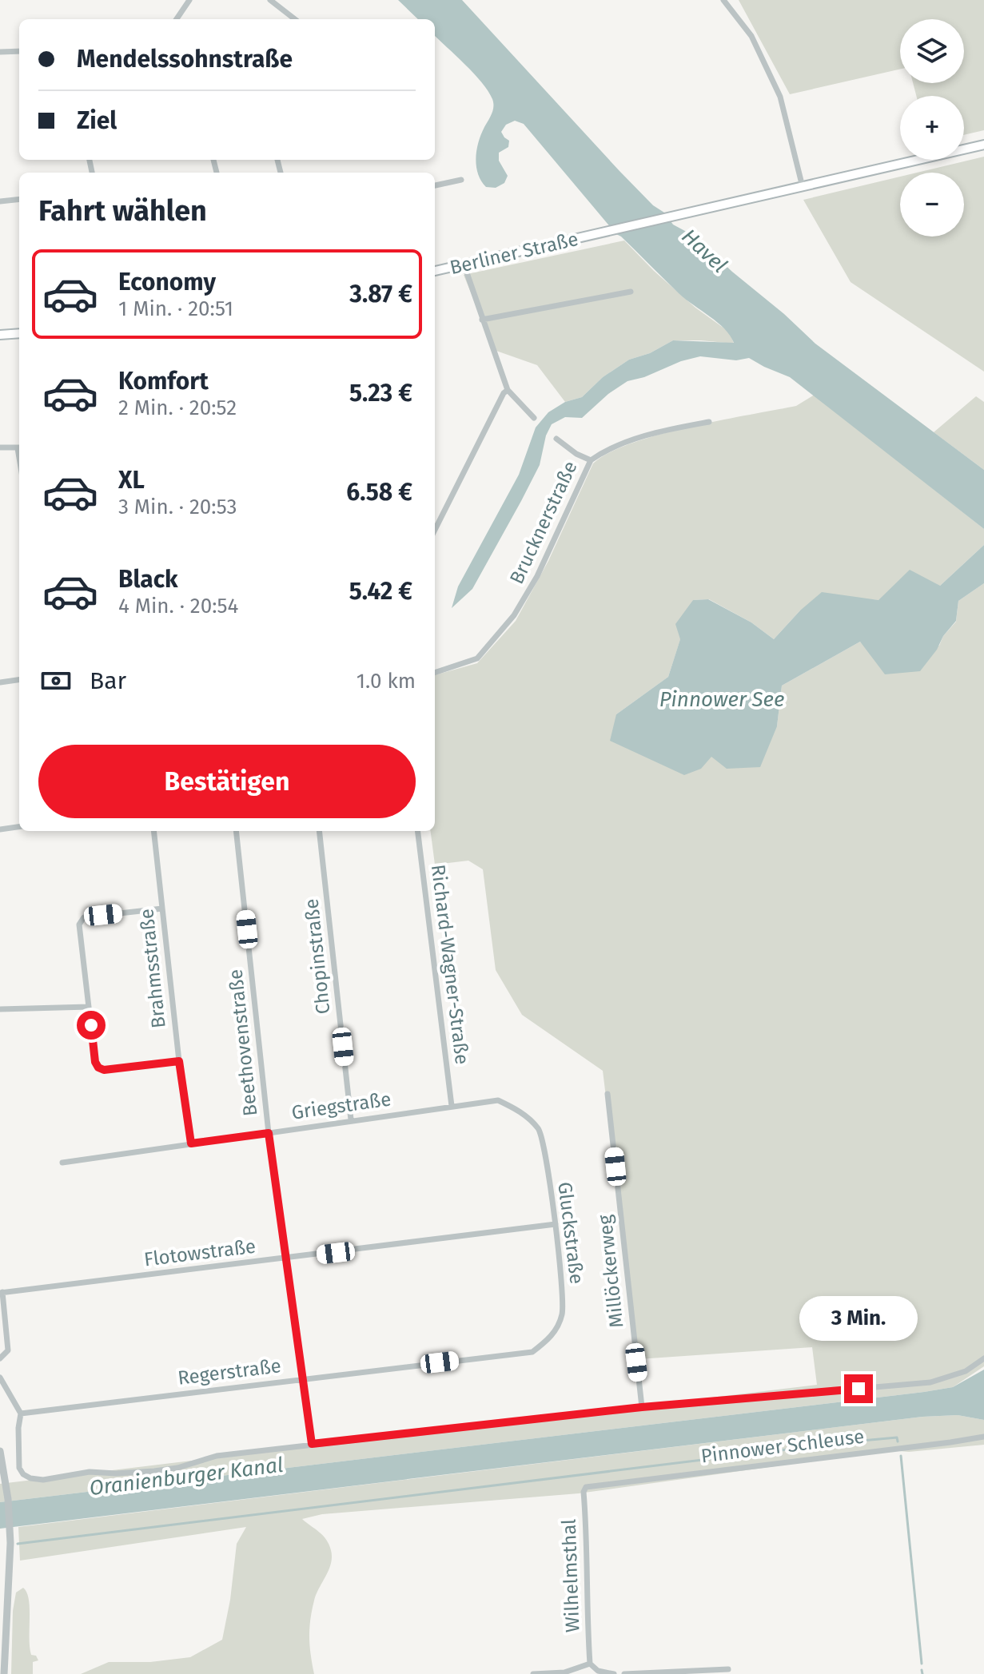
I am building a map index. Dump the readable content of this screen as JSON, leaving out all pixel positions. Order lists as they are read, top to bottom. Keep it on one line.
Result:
{"streets":{"main road":["Berliner Straße"],"street":["Brucknerstraße","Chopinstraße","Richard-Wagner-Straße","Brahmsstraße","Beethovenstraße","Griegstraße","Gluckstraße","Flotowstraße","Millöckerweg","Regerstraße","Pinnower Schleuse","Wilhelmsthal"]},"crossings":[["Chopinstraße","Griegstraße"],["Richard-Wagner-Straße","Griegstraße"],["Brahmsstraße","Griegstraße"],["Beethovenstraße","Griegstraße"],["Beethovenstraße","Flotowstraße"],["Beethovenstraße","Regerstraße"],["Griegstraße","Gluckstraße"],["Gluckstraße","Flotowstraße"],["Gluckstraße","Regerstraße"],["Pinnower Schleuse","Wilhelmsthal"]],"water":["Havel","Pinnower See","Oranienburger Kanal"],"page":{"map_buttons":["+","−"],"banner":["Mendelssohnstraße","Ziel"],"heading":"Fahrt wählen","list":[{"name":"Economy","note":"1 Min. · 20:51","value":"3.87 €"},{"name":"Komfort","note":"2 Min. · 20:52","value":"5.23 €"},{"name":"XL","note":"3 Min. · 20:53","value":"6.58 €"},{"name":"Black","note":"4 Min. · 20:54","value":"5.42 €"}],"pay":["Bar","1.0 km"],"buttons":"Bestätigen","bubble":"3 Min."}}
